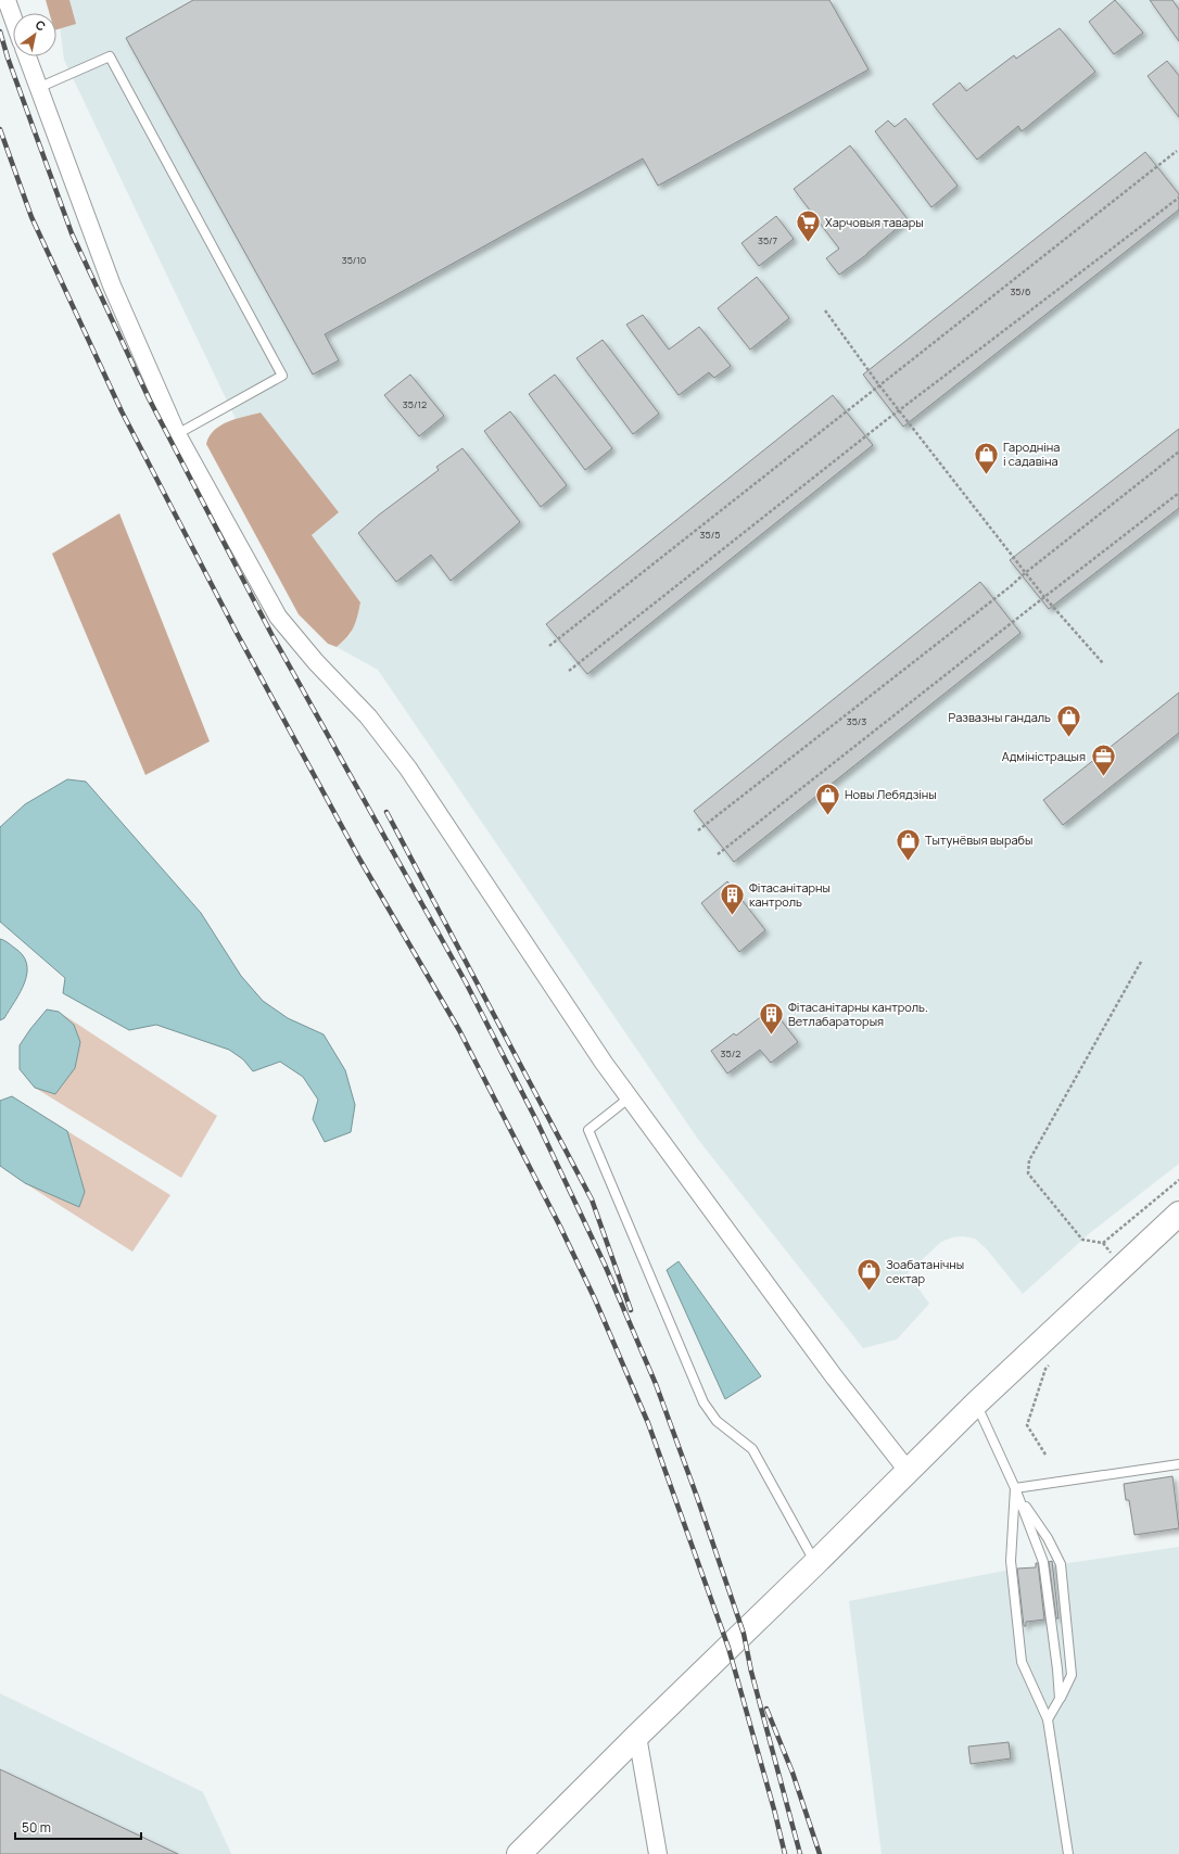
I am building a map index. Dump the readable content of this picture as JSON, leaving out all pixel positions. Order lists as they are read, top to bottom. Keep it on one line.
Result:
{"places":{"supermarket":["Харчовыя тавары"],"shop":["Гародніна і садавіна","Развазны гандаль","Новы Лебядзіны","Тытунёвыя вырабы","Зоабатанічны сектар"],"office":["Адміністрацыя"],"building":["Фітасанітарны кантроль","Фітасанітарны кантроль. Ветлабараторыя"]},"house_numbers":["35/7","35/10","35/6","35/12","35/5","35/3","35/2"],"scale_bar":"50 m","north":"top right"}
